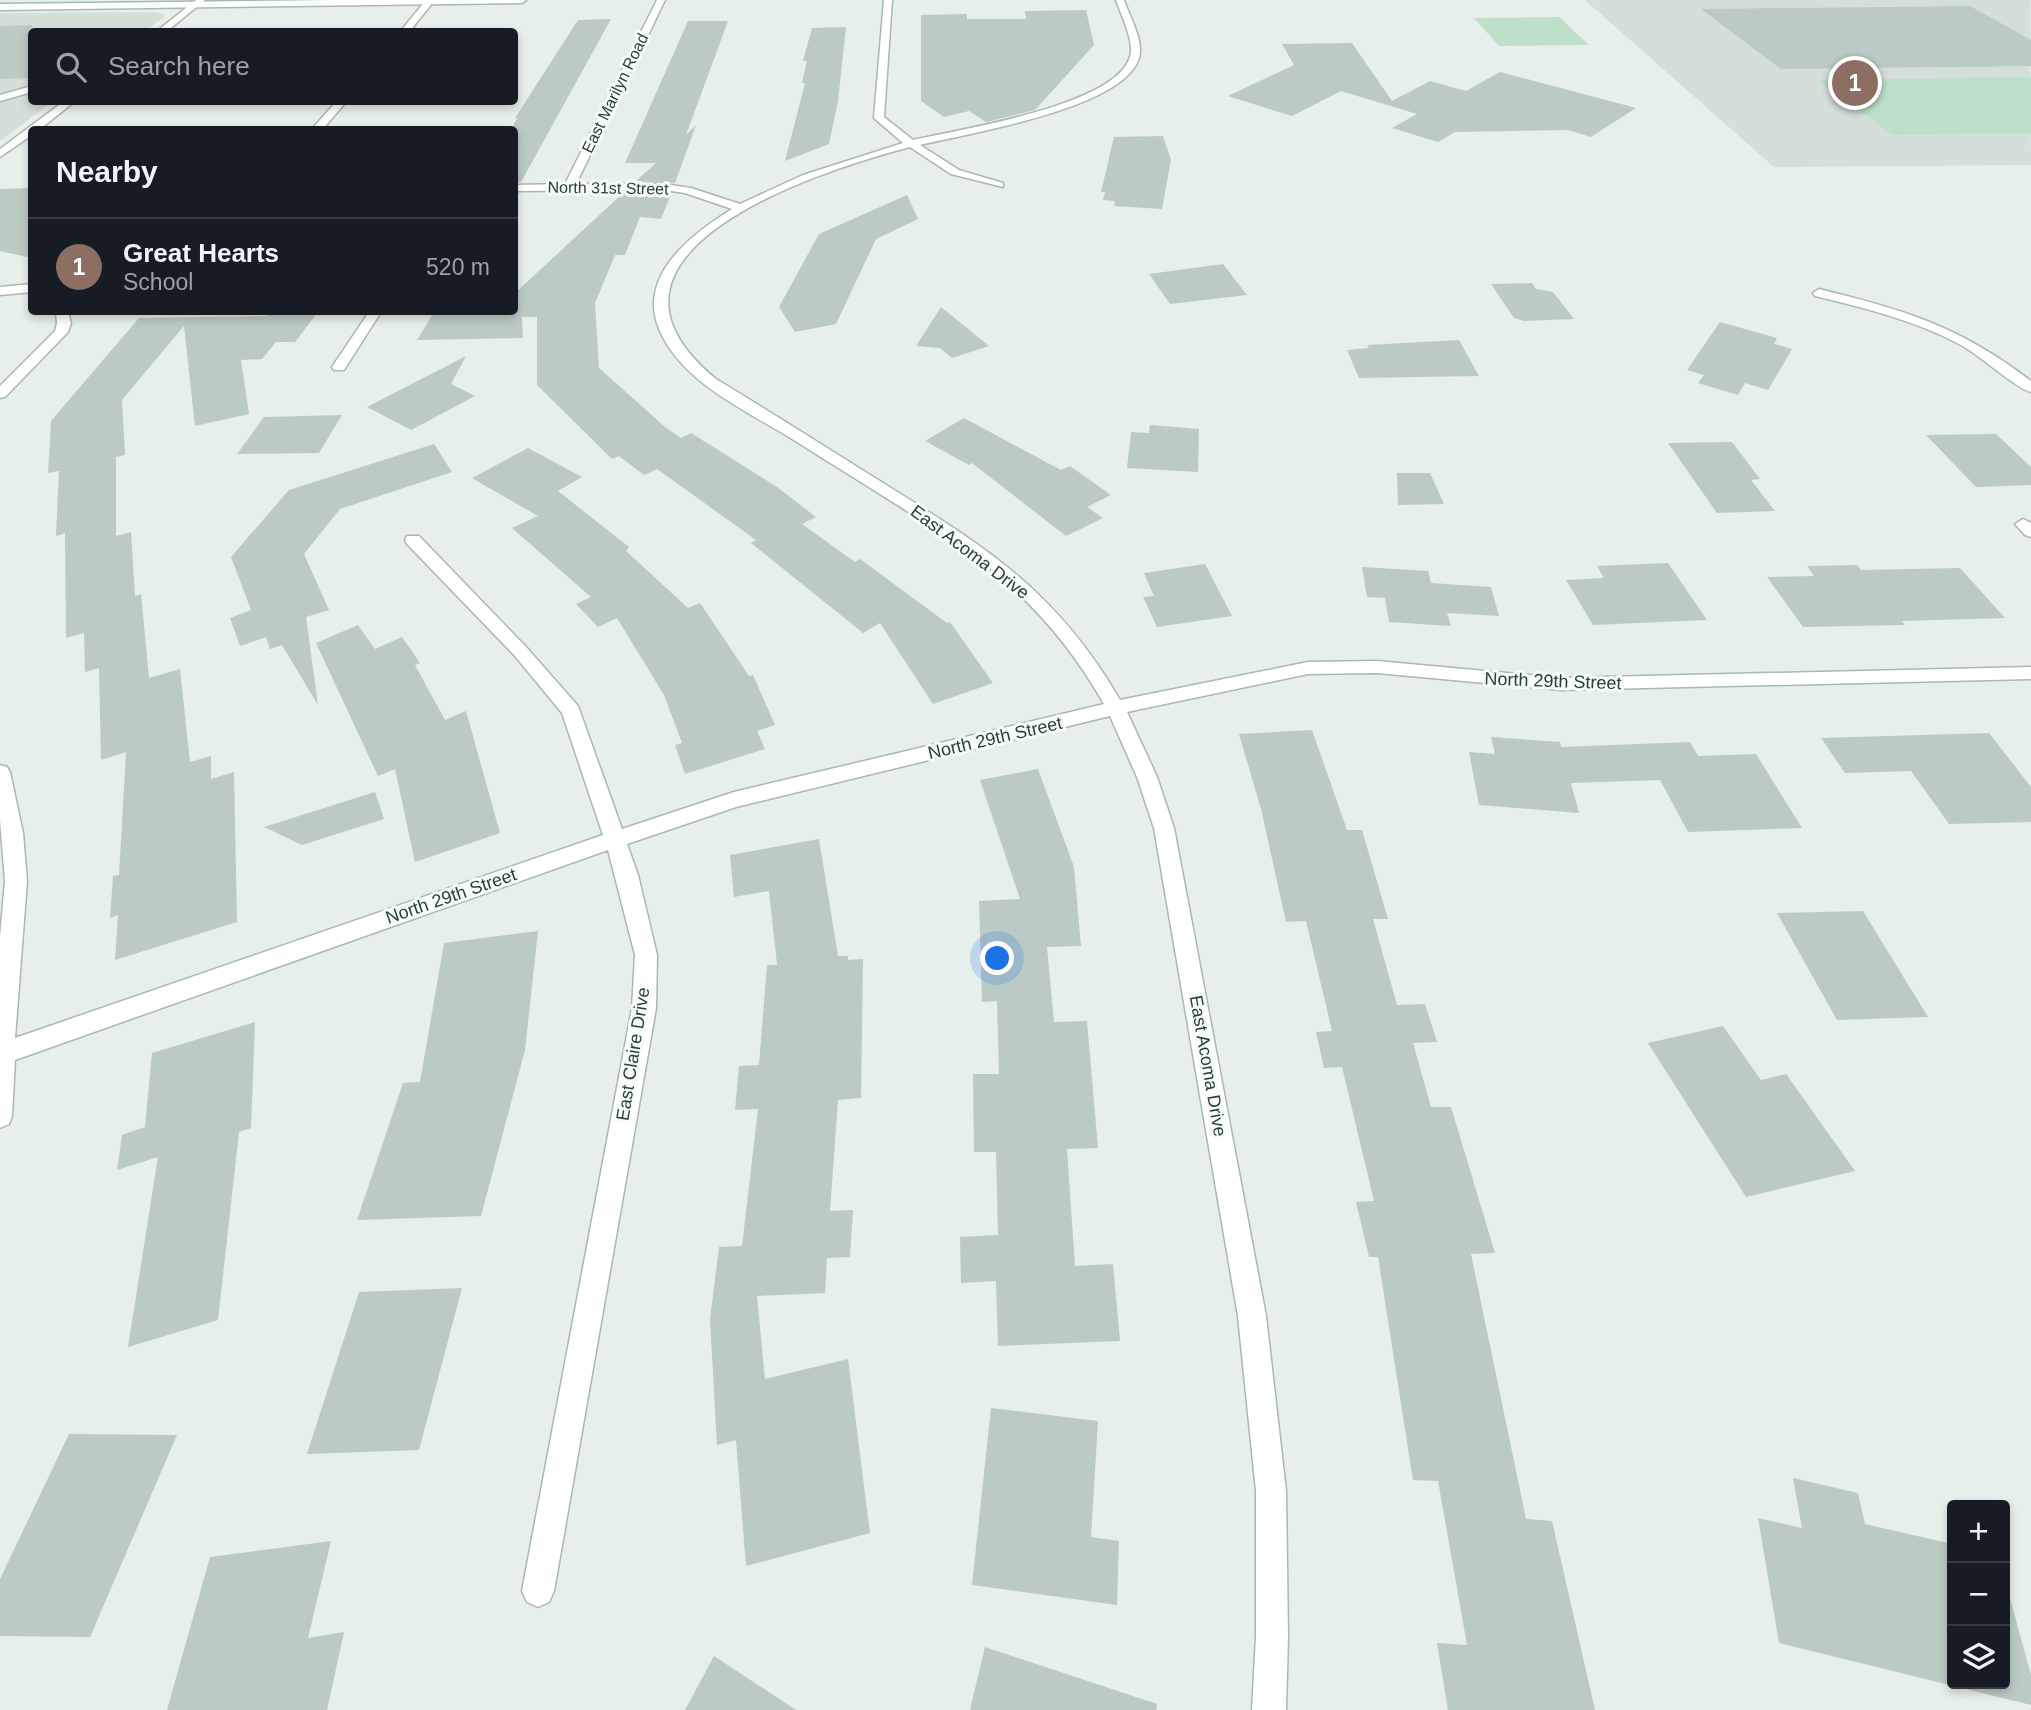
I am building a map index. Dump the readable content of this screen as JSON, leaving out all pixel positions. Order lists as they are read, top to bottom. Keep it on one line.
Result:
{"streets":{"street":["East Marilyn Road","North 31st Street","East Acoma Drive","North 29th Street","East Claire Drive"]},"crossings":[["East Marilyn Road","North 31st Street"],["North 31st Street","East Acoma Drive"],["East Acoma Drive","North 29th Street"],["North 29th Street","East Claire Drive"]],"page":{"search":"Search here","pins":"1","heading":"Nearby","list":[{"mark":"1","name":"Great Hearts","note":"School","value":"520 m"}],"map_buttons":["+","−"]}}
